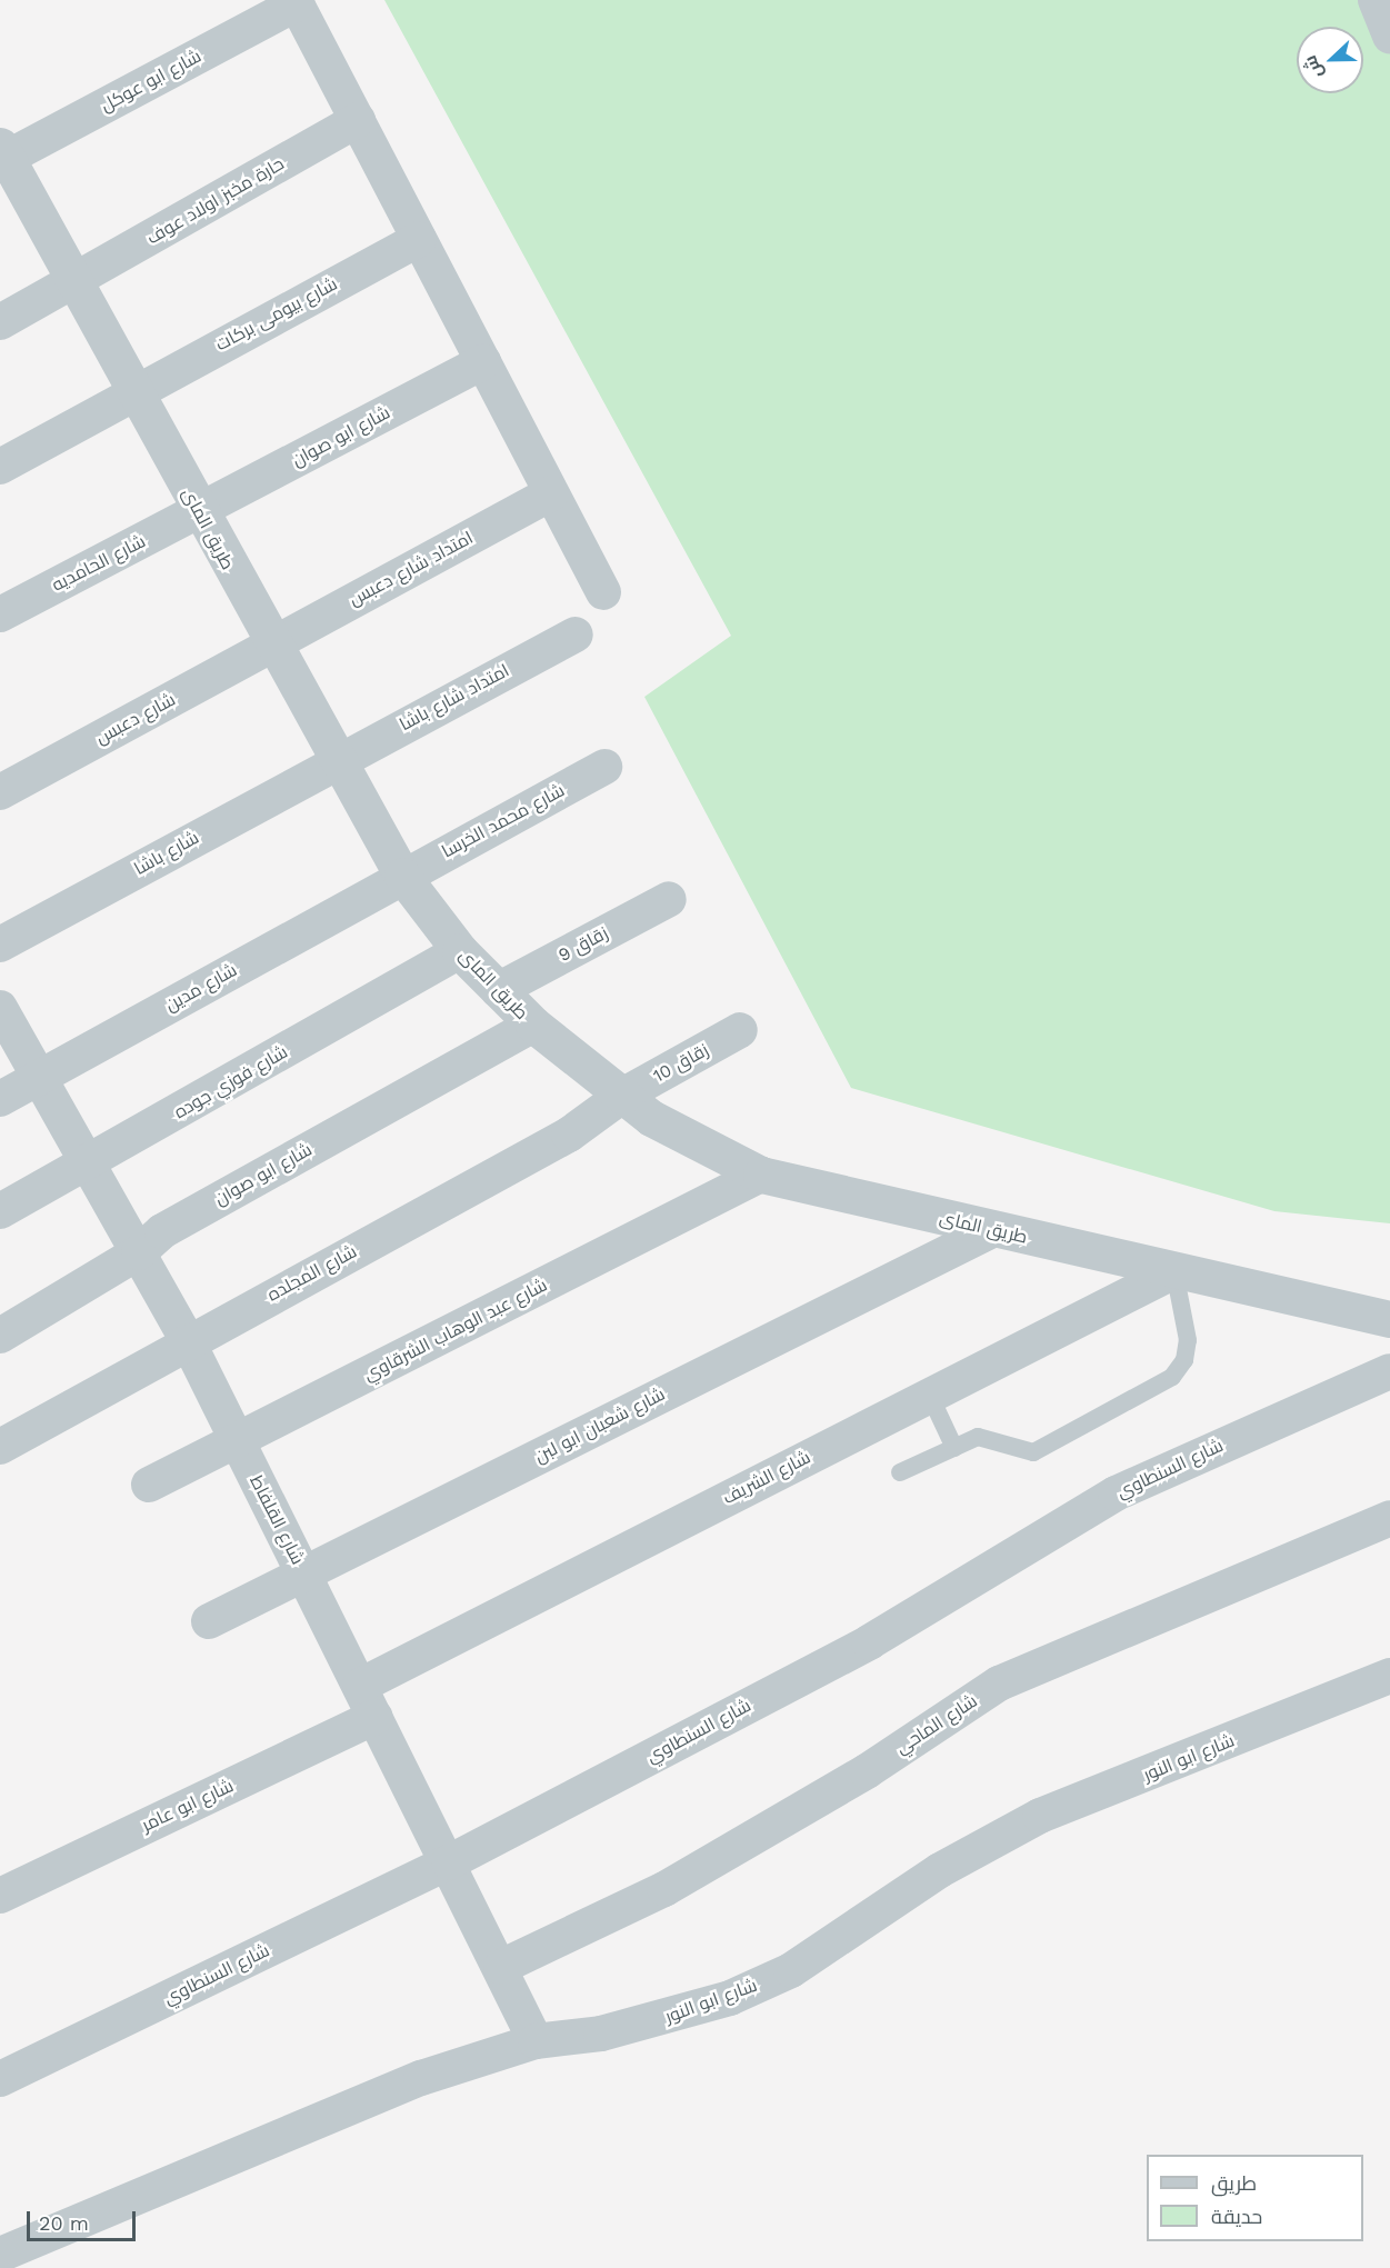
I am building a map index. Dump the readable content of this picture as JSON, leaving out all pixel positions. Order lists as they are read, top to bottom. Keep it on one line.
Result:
{"streets":{"street":["شارع ابو عوكل","حارة مخبز اولاد عوف","شارع بيومى بركات","شارع ابو صوان","طريق الماى","شارع الحامديه","امتداد شارع دعبس","امتداد شارع باشا","شارع دعبس","شارع محمد الخرسا","شارع باشا","زقاق 9","شارع مدين","زقاق 10","شارع فوزي جوده","شارع المجلده","شارع عبد الوهاب الشرقاوي","شارع شعبان ابو لبن","شارع السنطاوي","شارع الشريف","شارع القلفاط","شارع الماحي","شارع ابو النور","شارع ابو عامر"]},"crossings":[["شارع ابو عوكل","طريق الماى"],["حارة مخبز اولاد عوف","طريق الماى"],["شارع بيومى بركات","طريق الماى"],["شارع ابو صوان","طريق الماى"],["شارع ابو صوان","شارع الحامديه"],["شارع ابو صوان","شارع القلفاط"],["طريق الماى","شارع الحامديه"],["طريق الماى","امتداد شارع دعبس"],["طريق الماى","امتداد شارع باشا"],["طريق الماى","شارع دعبس"],["طريق الماى","شارع محمد الخرسا"],["طريق الماى","شارع باشا"],["طريق الماى","زقاق 9"],["طريق الماى","شارع مدين"],["طريق الماى","زقاق 10"],["طريق الماى","شارع فوزي جوده"],["طريق الماى","شارع المجلده"],["طريق الماى","شارع عبد الوهاب الشرقاوي"],["طريق الماى","شارع شعبان ابو لبن"],["طريق الماى","شارع الشريف"],["امتداد شارع دعبس","شارع دعبس"],["امتداد شارع باشا","شارع باشا"],["شارع محمد الخرسا","شارع مدين"],["شارع مدين","شارع القلفاط"],["زقاق 10","شارع المجلده"],["شارع فوزي جوده","شارع القلفاط"],["شارع المجلده","شارع القلفاط"],["شارع عبد الوهاب الشرقاوي","شارع القلفاط"],["شارع شعبان ابو لبن","شارع القلفاط"],["شارع السنطاوي","شارع القلفاط"],["شارع الشريف","شارع القلفاط"],["شارع القلفاط","شارع الماحي"],["شارع القلفاط","شارع ابو النور"],["شارع القلفاط","شارع ابو عامر"]],"legend":["طريق","حديقة"],"scale_bar":"20 m","north":"left"}
